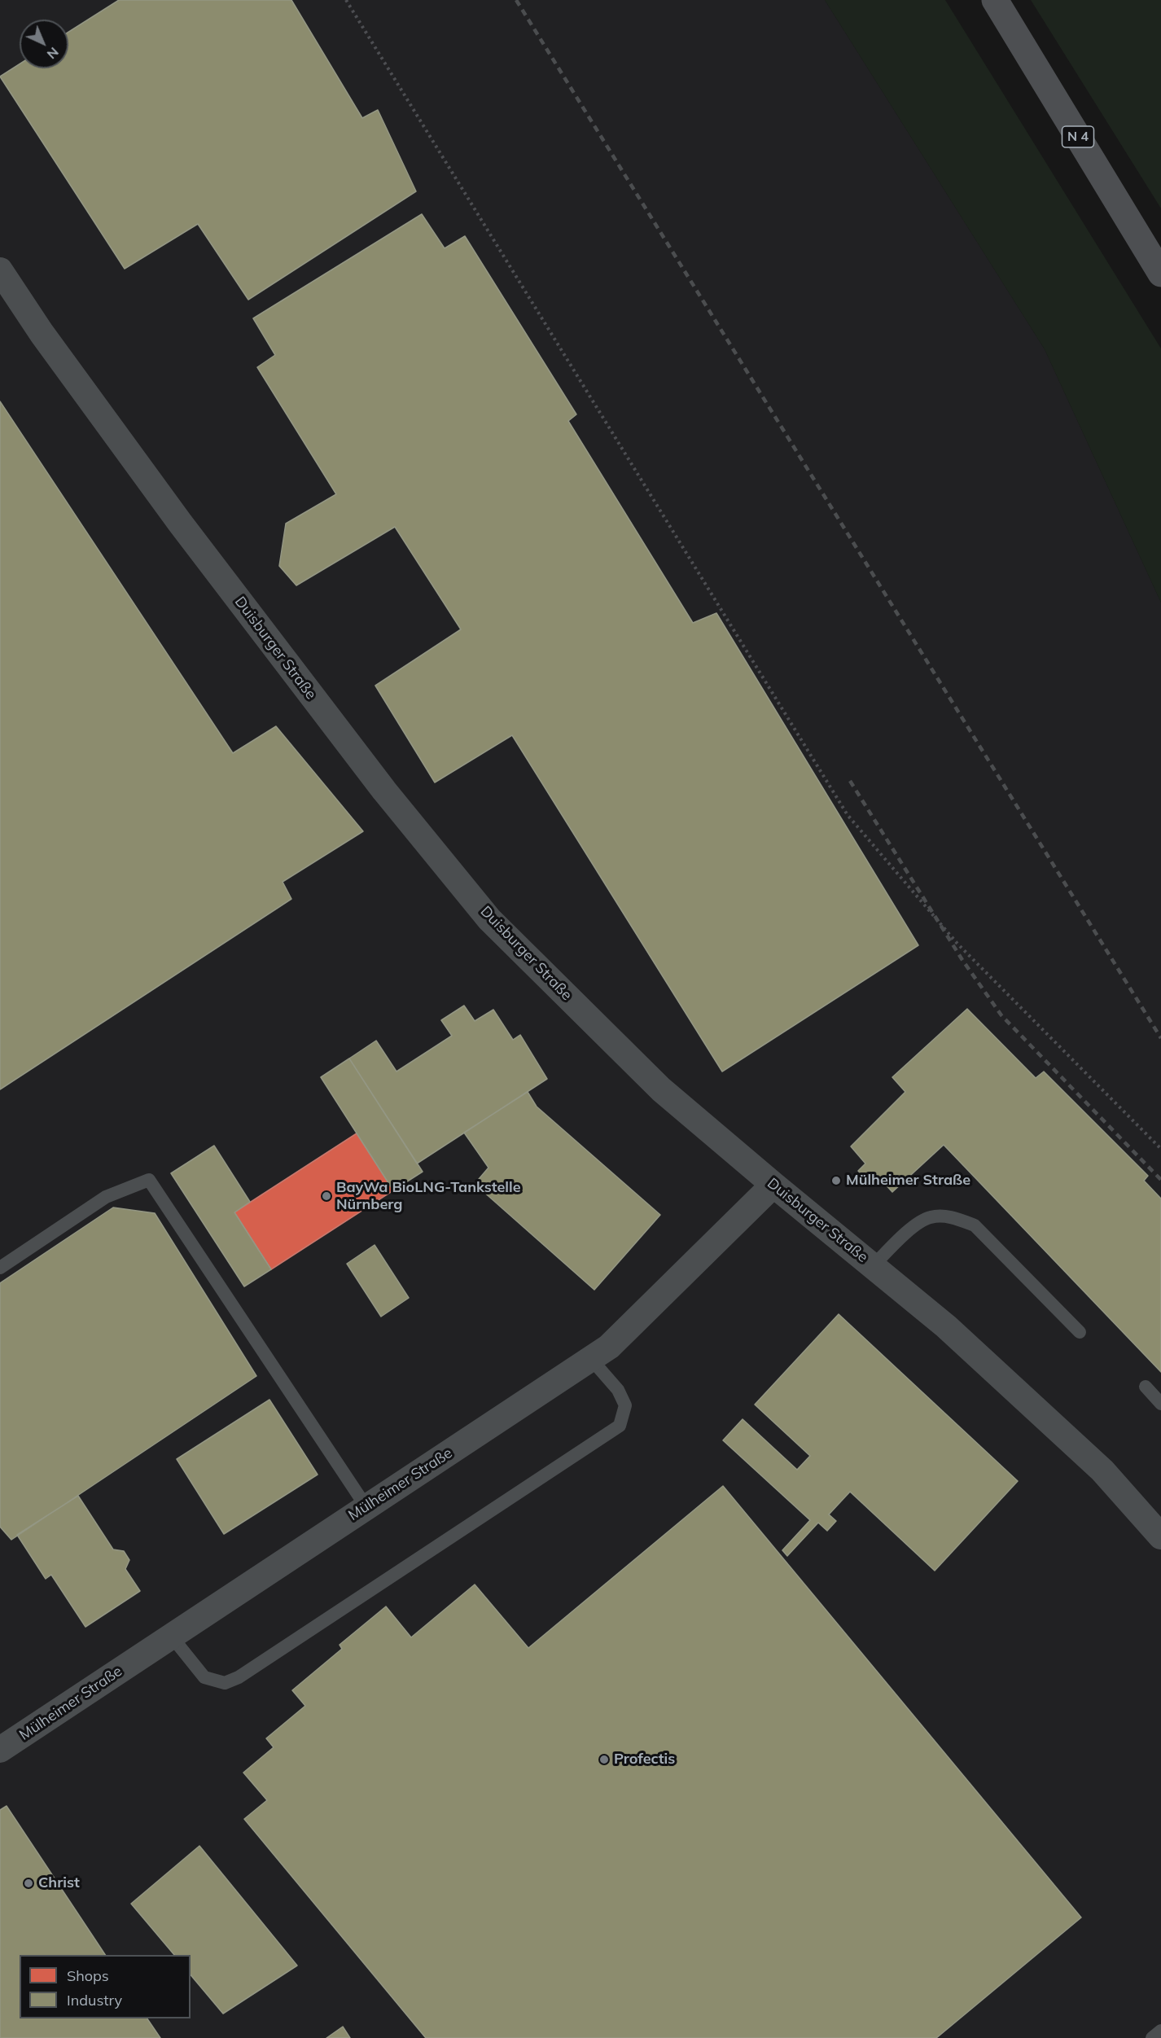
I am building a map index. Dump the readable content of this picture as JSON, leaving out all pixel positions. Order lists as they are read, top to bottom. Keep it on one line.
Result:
{"streets":{"highway":["N 4"],"street":["Duisburger Straße","Mülheimer Straße"]},"crossings":[["Duisburger Straße","Mülheimer Straße"]],"places":["Mülheimer Straße","BayWa BioLNG-Tankstelle Nürnberg","Profectis","Christ"],"legend":["Shops","Industry"],"north":"bottom right"}
